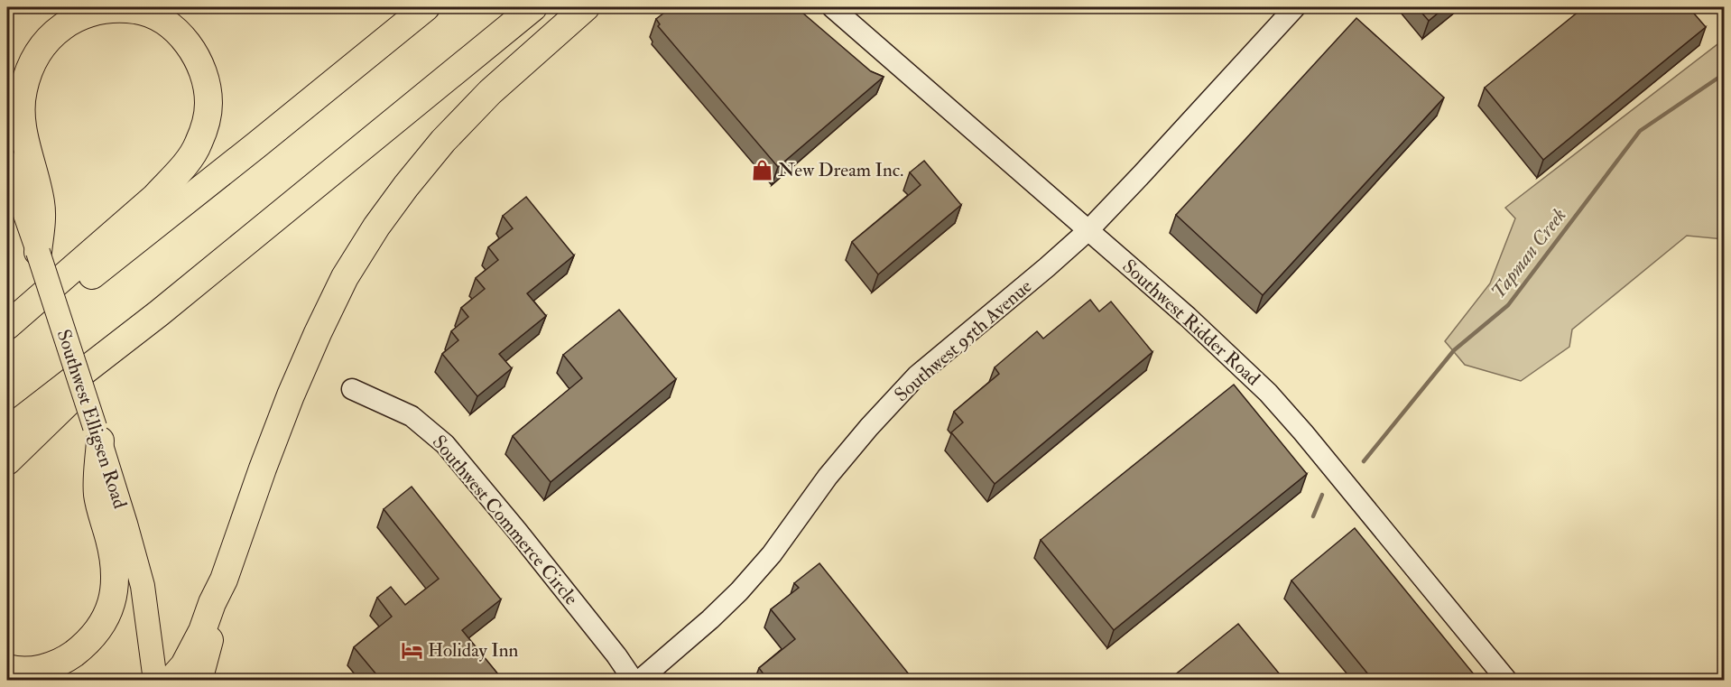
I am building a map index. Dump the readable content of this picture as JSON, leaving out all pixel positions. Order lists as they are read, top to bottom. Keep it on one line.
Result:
{"streets":{"main road":["Southwest Elligsen Road"],"street":["Southwest Ridder Road","Southwest 95th Avenue","Southwest Commerce Circle"]},"crossings":[["Southwest Ridder Road","Southwest 95th Avenue"]],"water":["Tapman Creek"],"places":{"shop":["New Dream Inc."],"hotel":["Holiday Inn"]}}
